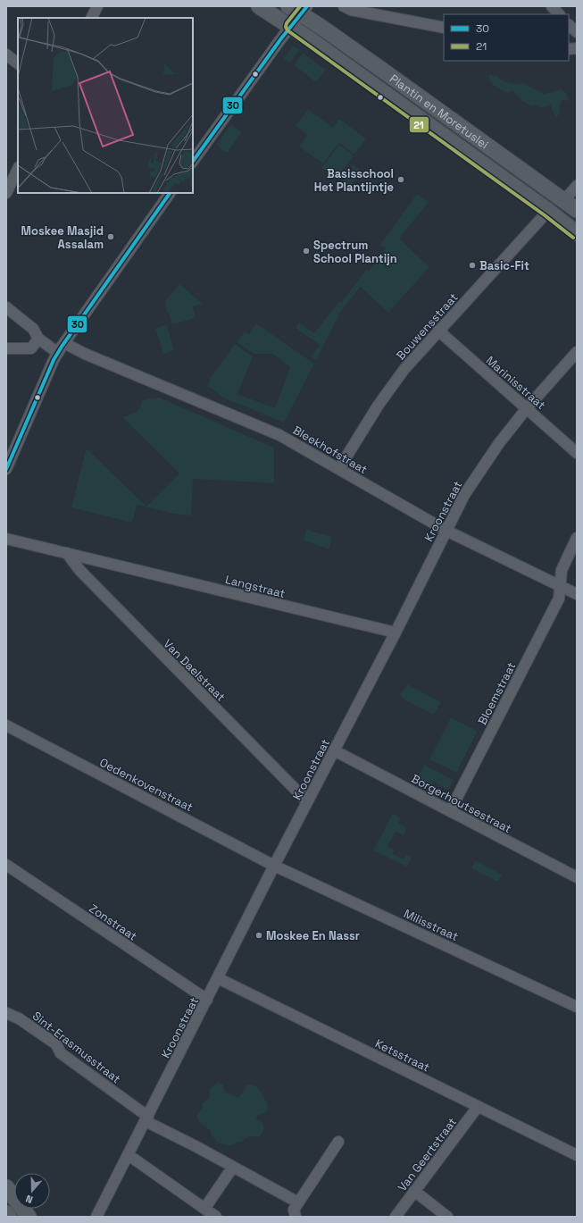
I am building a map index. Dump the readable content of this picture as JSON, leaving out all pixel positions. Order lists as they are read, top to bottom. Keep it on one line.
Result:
{"streets":{"main road":["Plantin en Moretuslei"],"street":["Bouwensstraat","Marinisstraat","Bleekhofstraat","Kroonstraat","Langstraat","Van Daelstraat","Bloemstraat","Oedenkovenstraat","Borgerhoutsestraat","Zonstraat","Milisstraat","Sint-Erasmusstraat","Ketsstraat","Van Geertstraat"]},"crossings":[["Plantin en Moretuslei","Bouwensstraat"],["Bouwensstraat","Marinisstraat"],["Bouwensstraat","Bleekhofstraat"],["Marinisstraat","Kroonstraat"],["Bleekhofstraat","Kroonstraat"],["Bleekhofstraat","Bloemstraat"],["Kroonstraat","Langstraat"],["Kroonstraat","Van Daelstraat"],["Kroonstraat","Oedenkovenstraat"],["Kroonstraat","Borgerhoutsestraat"],["Kroonstraat","Zonstraat"],["Kroonstraat","Milisstraat"],["Kroonstraat","Sint-Erasmusstraat"],["Kroonstraat","Ketsstraat"],["Langstraat","Van Daelstraat"],["Bloemstraat","Borgerhoutsestraat"],["Oedenkovenstraat","Milisstraat"],["Ketsstraat","Van Geertstraat"]],"places":["Basisschool Het Plantijntje","Moskee Masjid Assalam","Spectrum School Plantijn","Basic-Fit","Moskee En Nassr"],"lines":["transit line 30","transit line 21"],"legend":["30","21"],"north":"bottom"}
